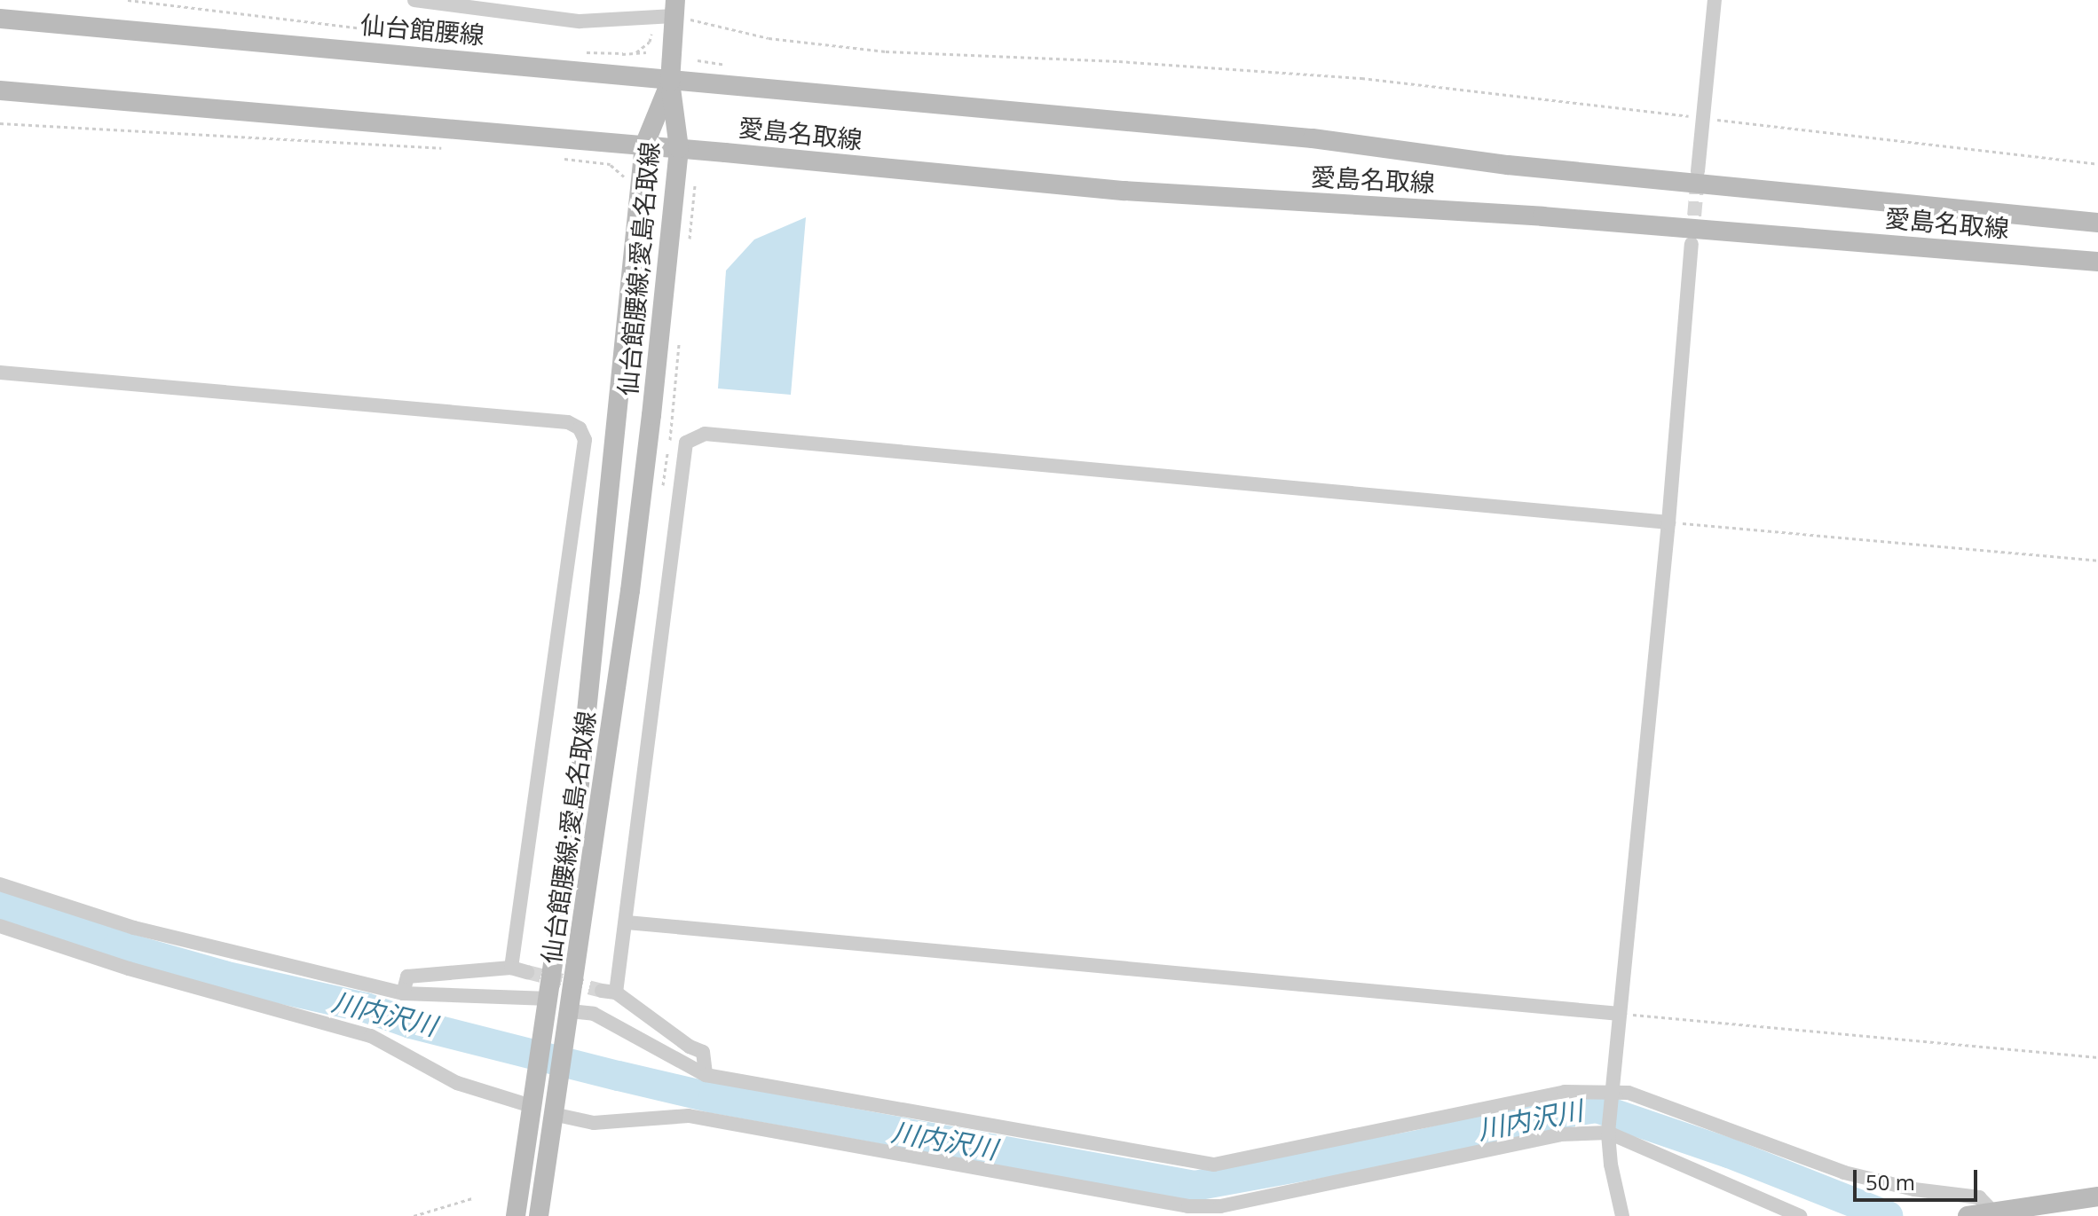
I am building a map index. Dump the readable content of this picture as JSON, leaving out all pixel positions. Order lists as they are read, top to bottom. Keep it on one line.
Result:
{"streets":{"main road":["仙台館腰線","愛島名取線","仙台館腰線;愛島名取線"]},"crossings":[["仙台館腰線","愛島名取線"],["仙台館腰線","仙台館腰線;愛島名取線"],["愛島名取線","仙台館腰線;愛島名取線"]],"water":["川内沢川"],"scale_bar":"50 m"}
